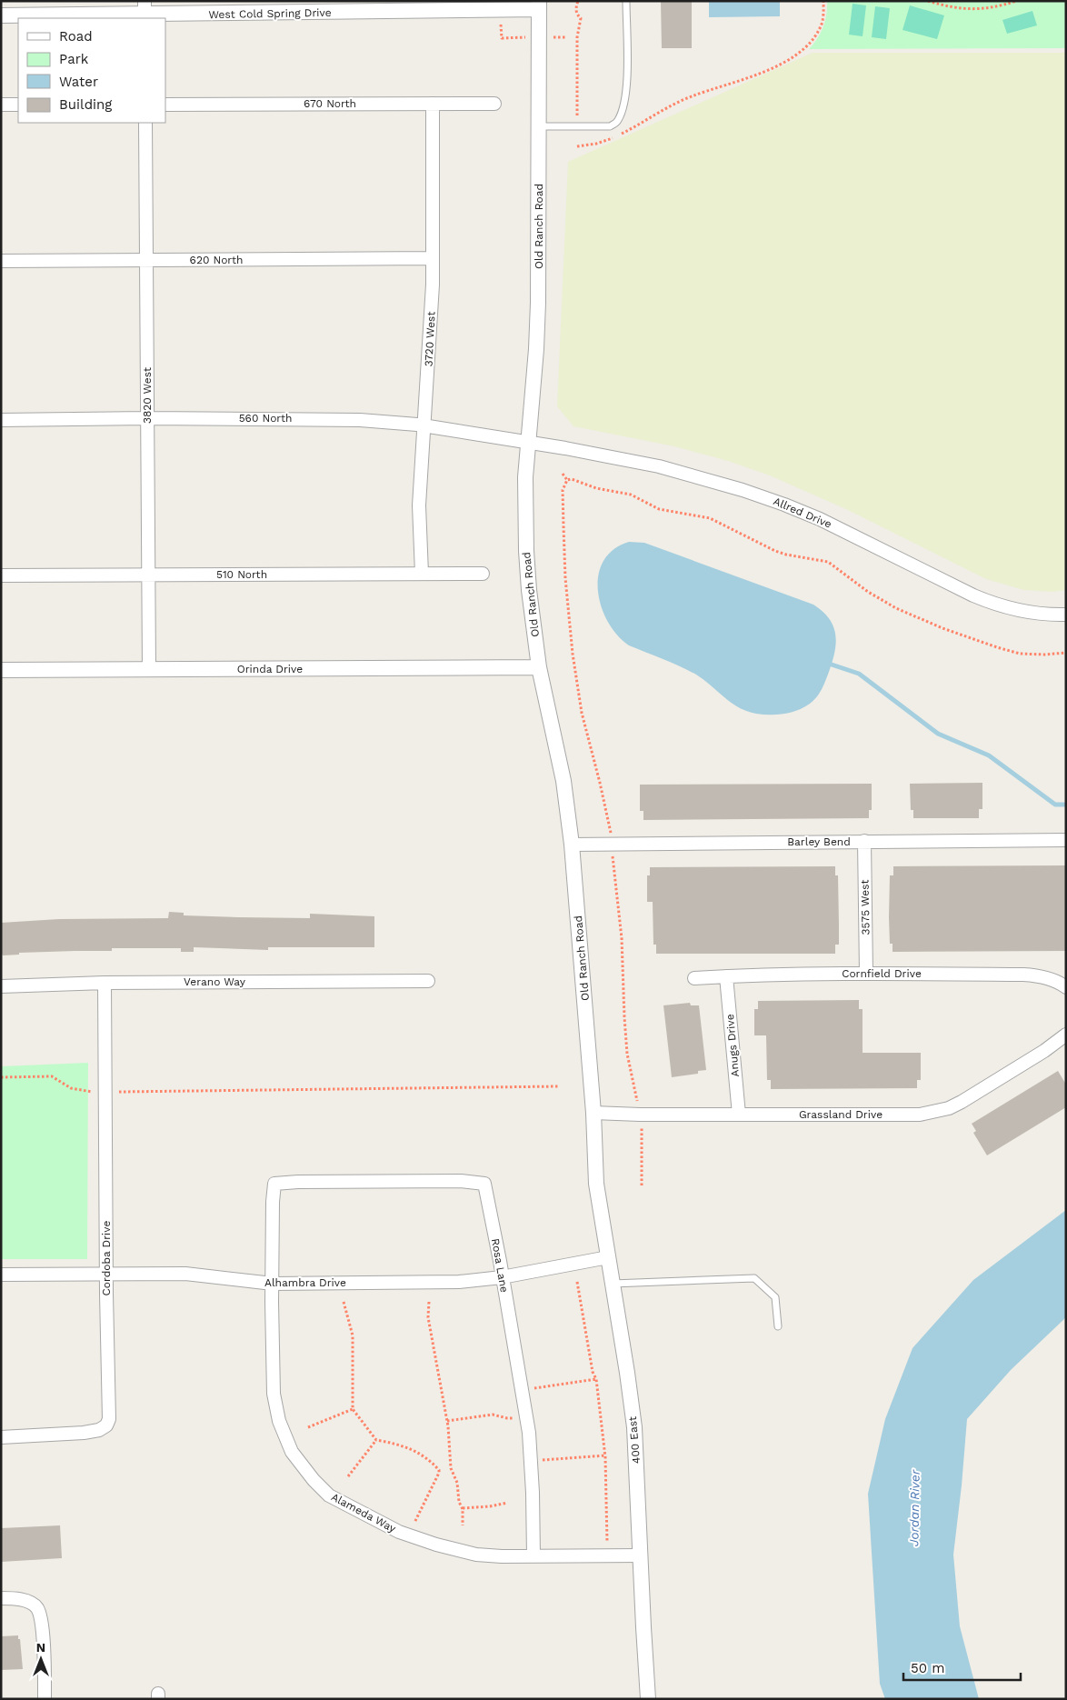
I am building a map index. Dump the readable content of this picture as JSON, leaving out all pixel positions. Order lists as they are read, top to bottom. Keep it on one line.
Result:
{"streets":{"street":["West Cold Spring Drive","670 North","Old Ranch Road","620 North","3720 West","3820 West","560 North","Allred Drive","510 North","Orinda Drive","Barley Bend","3575 West","Cornfield Drive","Verano Way","Anugs Drive","Grassland Drive","Cordoba Drive","Rosa Lane","Alhambra Drive","400 East","Alameda Way"]},"crossings":[["West Cold Spring Drive","Old Ranch Road"],["670 North","3720 West"],["Old Ranch Road","560 North"],["Old Ranch Road","Allred Drive"],["Old Ranch Road","Orinda Drive"],["Old Ranch Road","Barley Bend"],["Old Ranch Road","Grassland Drive"],["Old Ranch Road","400 East"],["620 North","3720 West"],["620 North","3820 West"],["3720 West","560 North"],["3720 West","510 North"],["3820 West","560 North"],["3820 West","510 North"],["3820 West","Orinda Drive"],["560 North","Allred Drive"],["Barley Bend","3575 West"],["3575 West","Cornfield Drive"],["Cornfield Drive","Anugs Drive"],["Verano Way","Cordoba Drive"],["Anugs Drive","Grassland Drive"],["Cordoba Drive","Alhambra Drive"],["Rosa Lane","Alhambra Drive"],["Rosa Lane","Alameda Way"],["Alhambra Drive","400 East"],["Alhambra Drive","Alameda Way"],["400 East","Alameda Way"]],"water":["Jordan River"],"legend":["Road","Park","Water","Building"],"scale_bar":"50 m","north":"top"}
